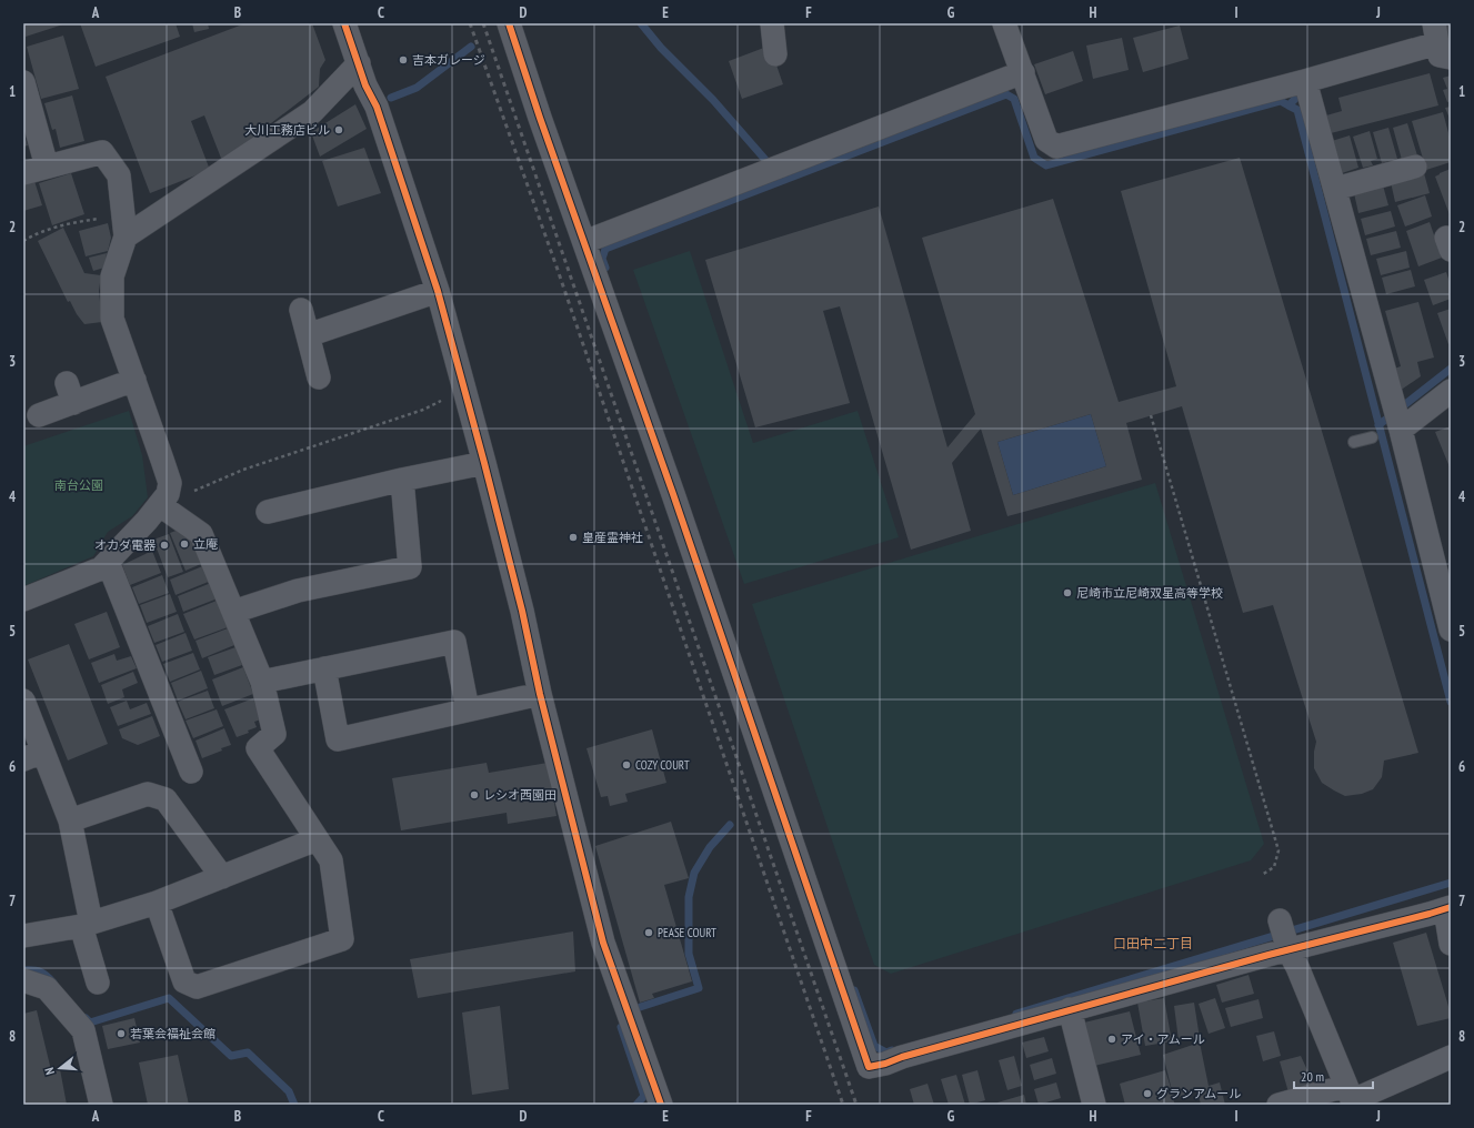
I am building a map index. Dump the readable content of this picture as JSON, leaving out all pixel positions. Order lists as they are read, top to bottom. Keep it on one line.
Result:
{"districts":["口田中二丁目"],"parks":["南台公園"],"places":["吉本ガレージ","大川工務店ビル","皇産霊神社","立庵","オカダ電器","尼崎市立尼崎双星高等学校","COZY COURT","レシオ西園田","PEASE COURT","若葉会福祉会館","アイ・アムール","グランアムール"],"scale_bar":"20 m","north":"left","grid":{"columns":["A","B","C","D","E","F","G","H","I","J"],"rows":["1","2","3","4","5","6","7","8"]}}
